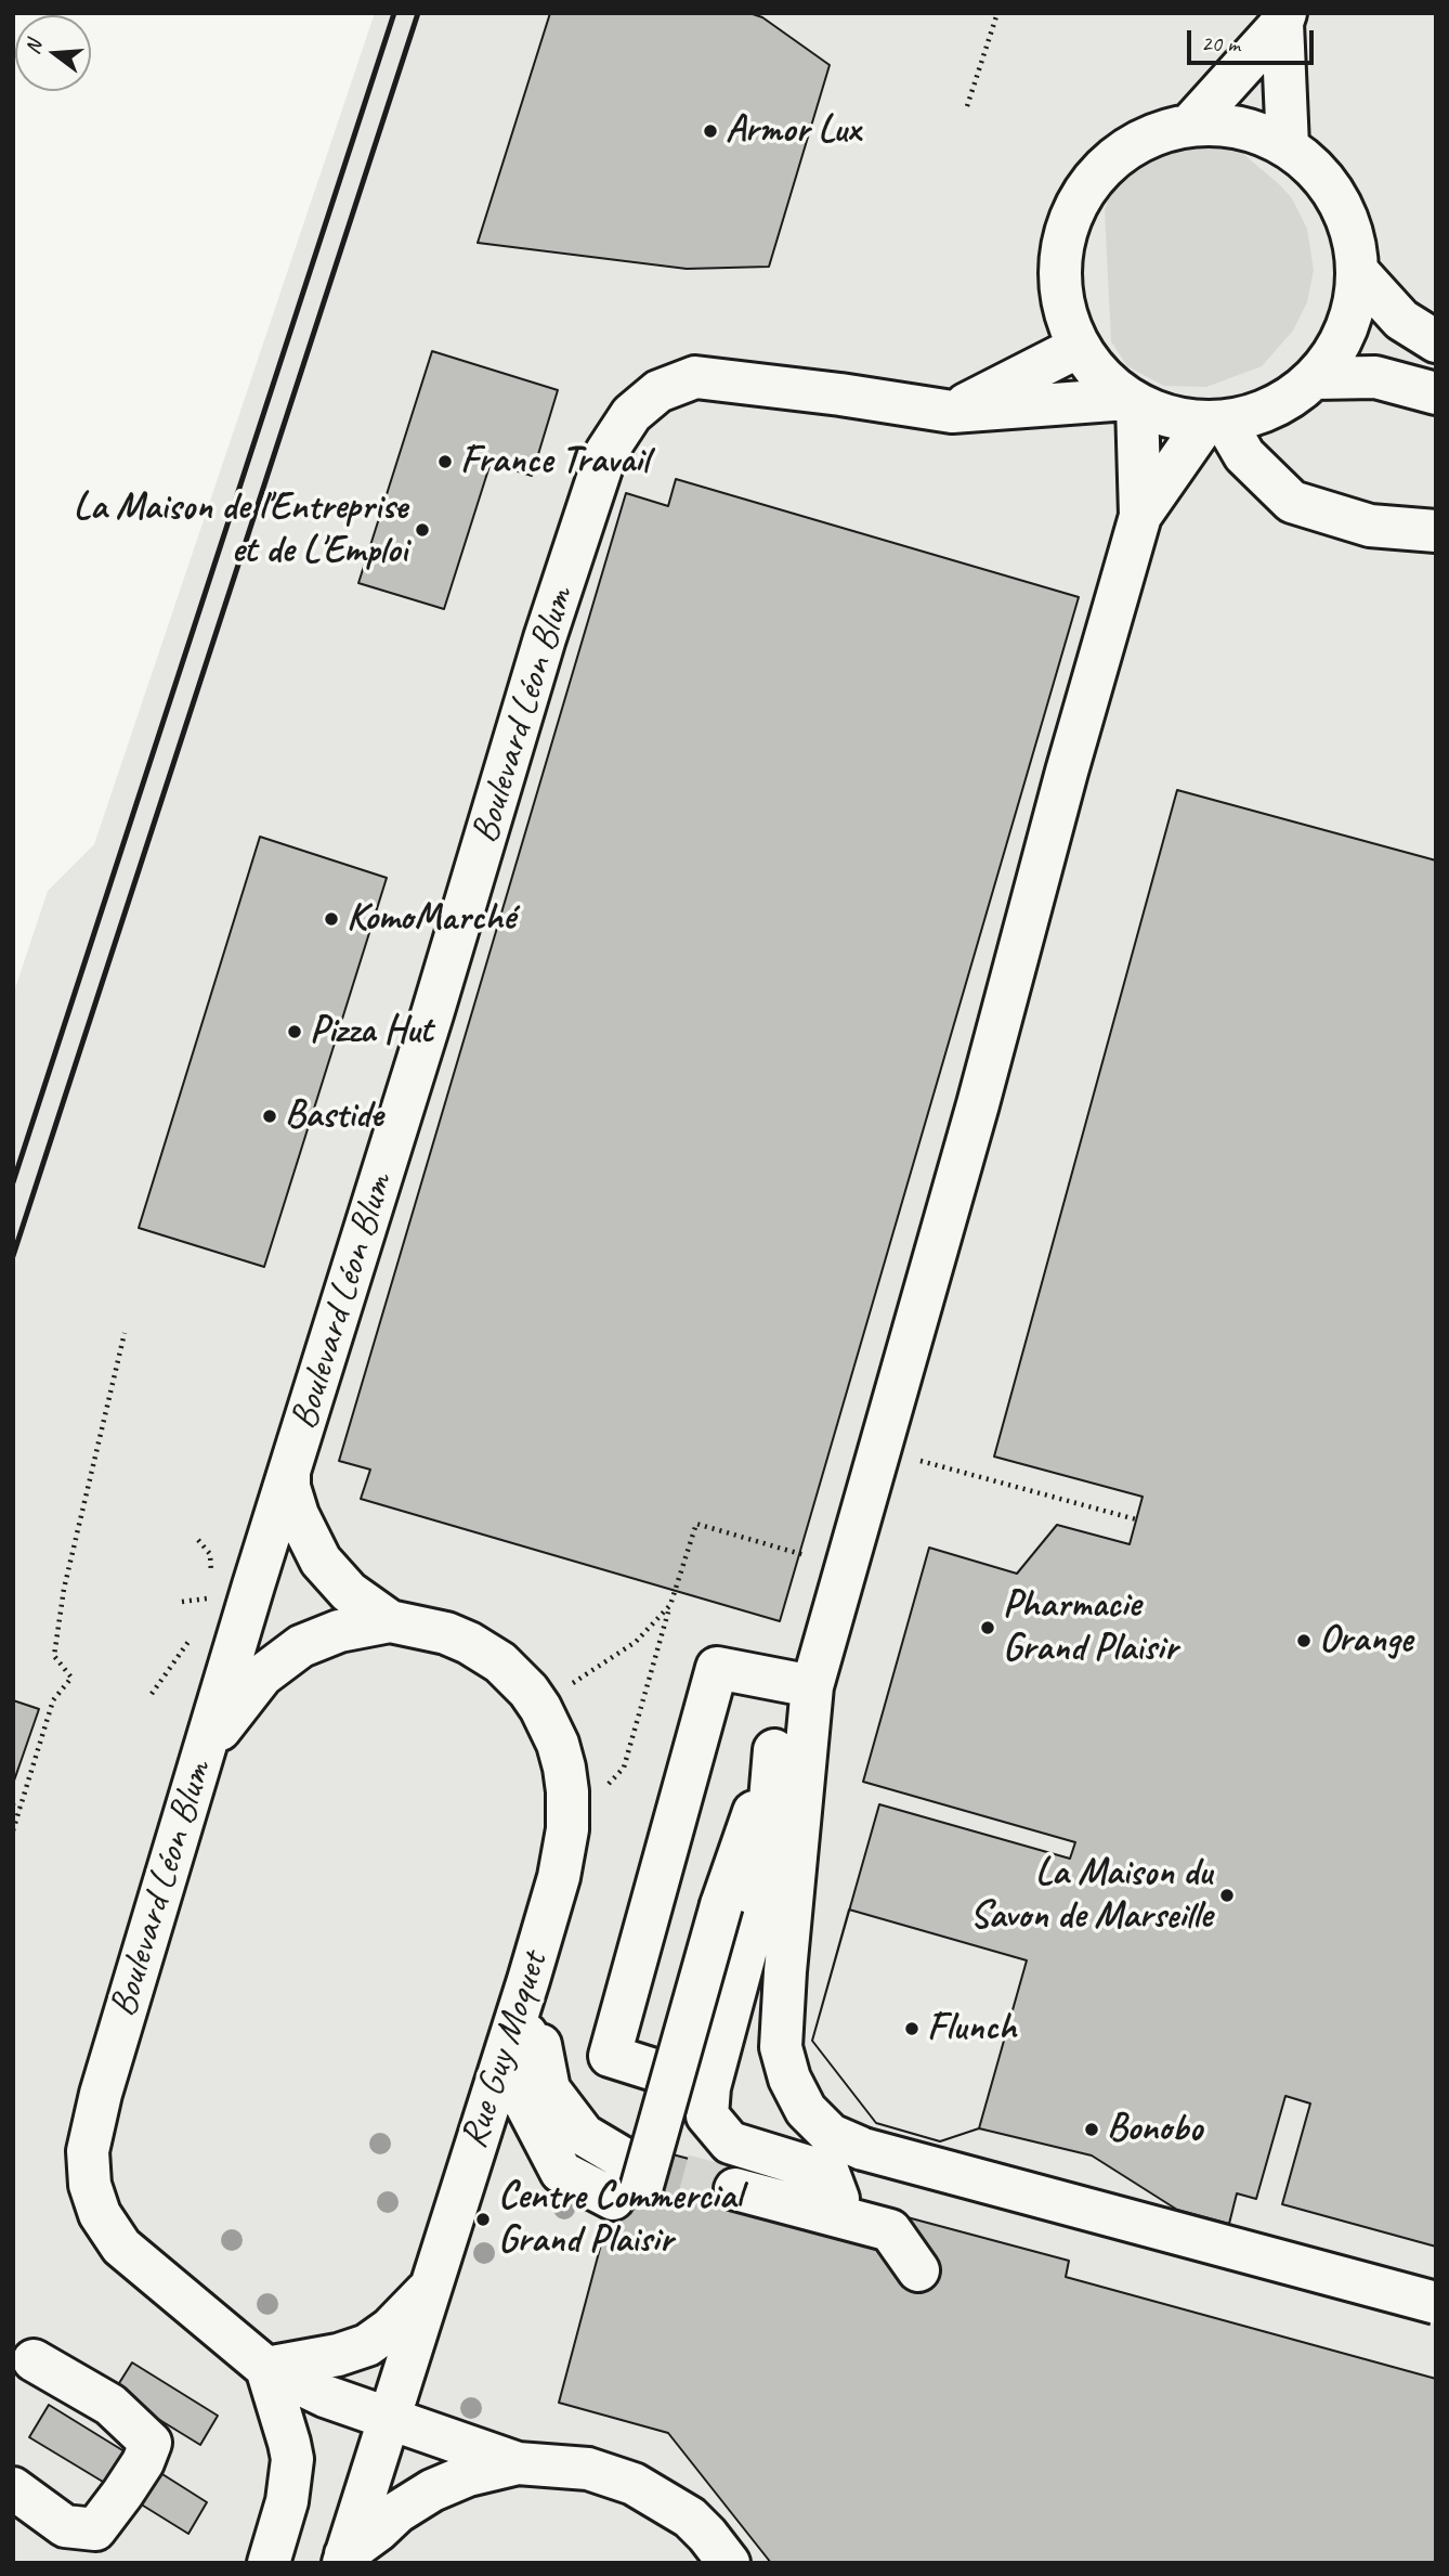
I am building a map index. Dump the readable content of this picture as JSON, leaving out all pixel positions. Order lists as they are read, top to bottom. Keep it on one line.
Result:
{"streets":{"street":["Boulevard Léon Blum","Rue Guy Moquet"]},"crossings":[["Boulevard Léon Blum","Rue Guy Moquet"]],"places":["Armor Lux","France Travail","La Maison de l'Entreprise et de L'Emploi","KomoMarché","Pizza Hut","Bastide","Pharmacie Grand Plaisir","Orange","La Maison du Savon de Marseille","Flunch","Bonobo","Centre Commercial Grand Plaisir"],"scale_bar":"20 m","north":"left"}
